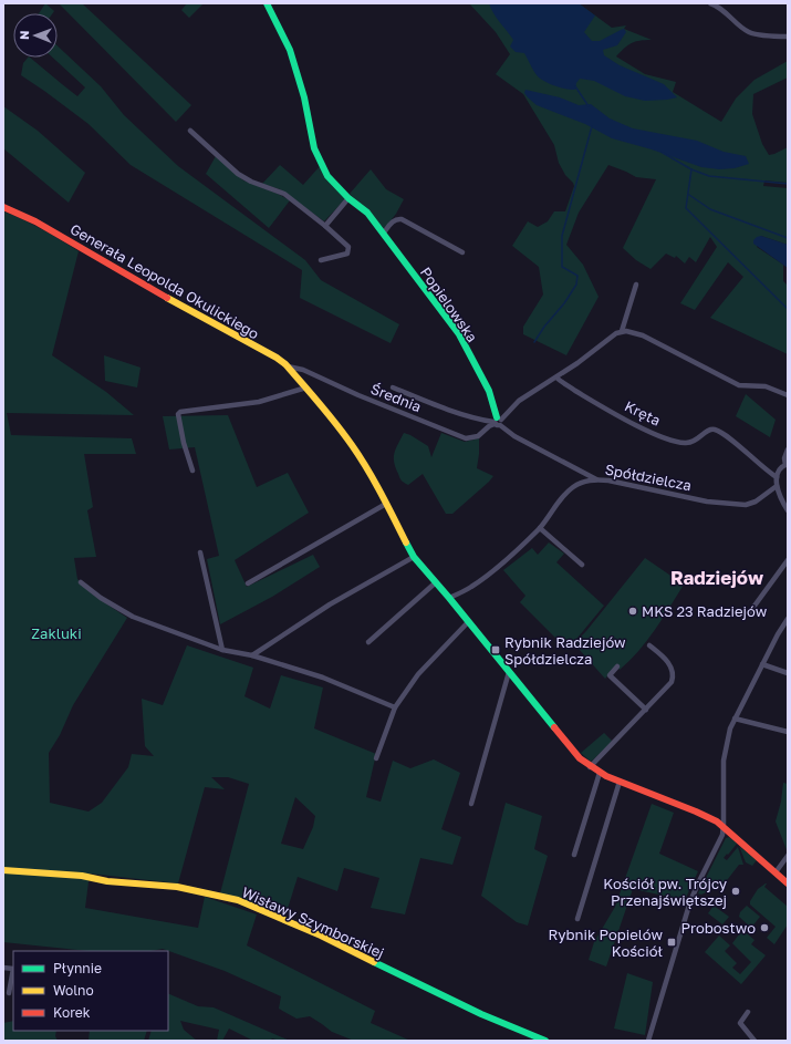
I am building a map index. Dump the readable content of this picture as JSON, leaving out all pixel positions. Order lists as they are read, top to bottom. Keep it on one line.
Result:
{"streets":{"street":["Generała Leopolda Okulickiego","Popielowska","Średnia","Kręta","Spółdzielcza","Wisławy Szymborskiej"]},"crossings":[["Generała Leopolda Okulickiego","Średnia"],["Generała Leopolda Okulickiego","Spółdzielcza"],["Popielowska","Średnia"]],"districts":["Radziejów"],"parks":["Zakluki"],"places":{"other":["MKS 23 Radziejów","Kościół pw. Trójcy Przenajświętszej","Probostwo"],"transit":["Rybnik Radziejów Spółdzielcza","Rybnik Popielów Kościół"]},"legend":["Płynnie","Wolno","Korek"],"north":"left"}
